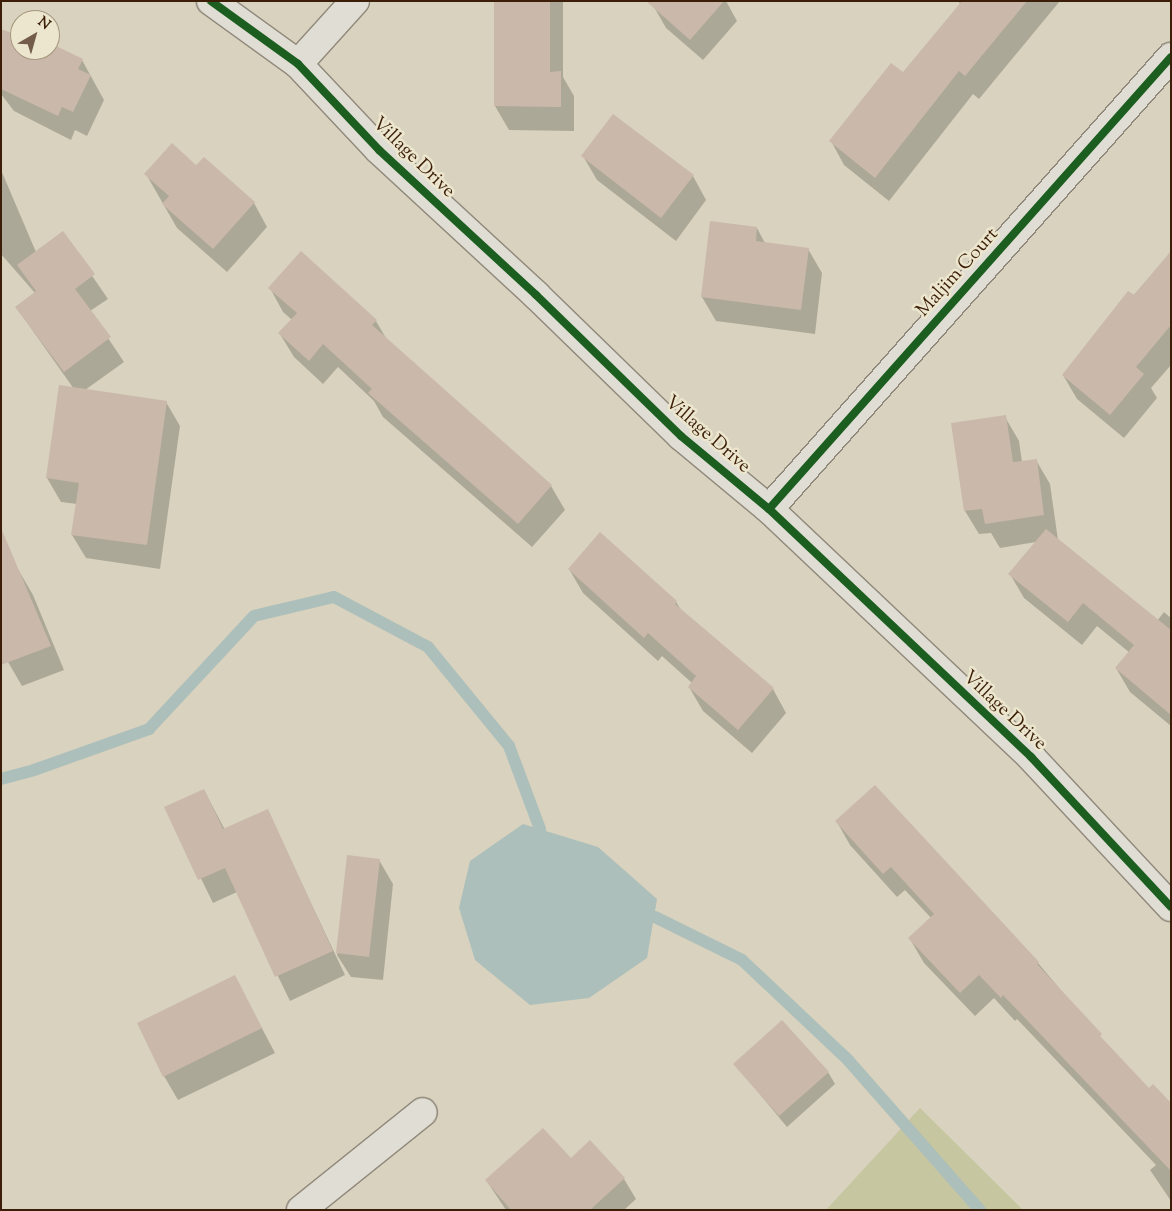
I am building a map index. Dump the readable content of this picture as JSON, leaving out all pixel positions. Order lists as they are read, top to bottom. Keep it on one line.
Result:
{"streets":{"street":["Village Drive","Maljim Court"]},"crossings":[["Village Drive","Maljim Court"]],"north":"top right"}
